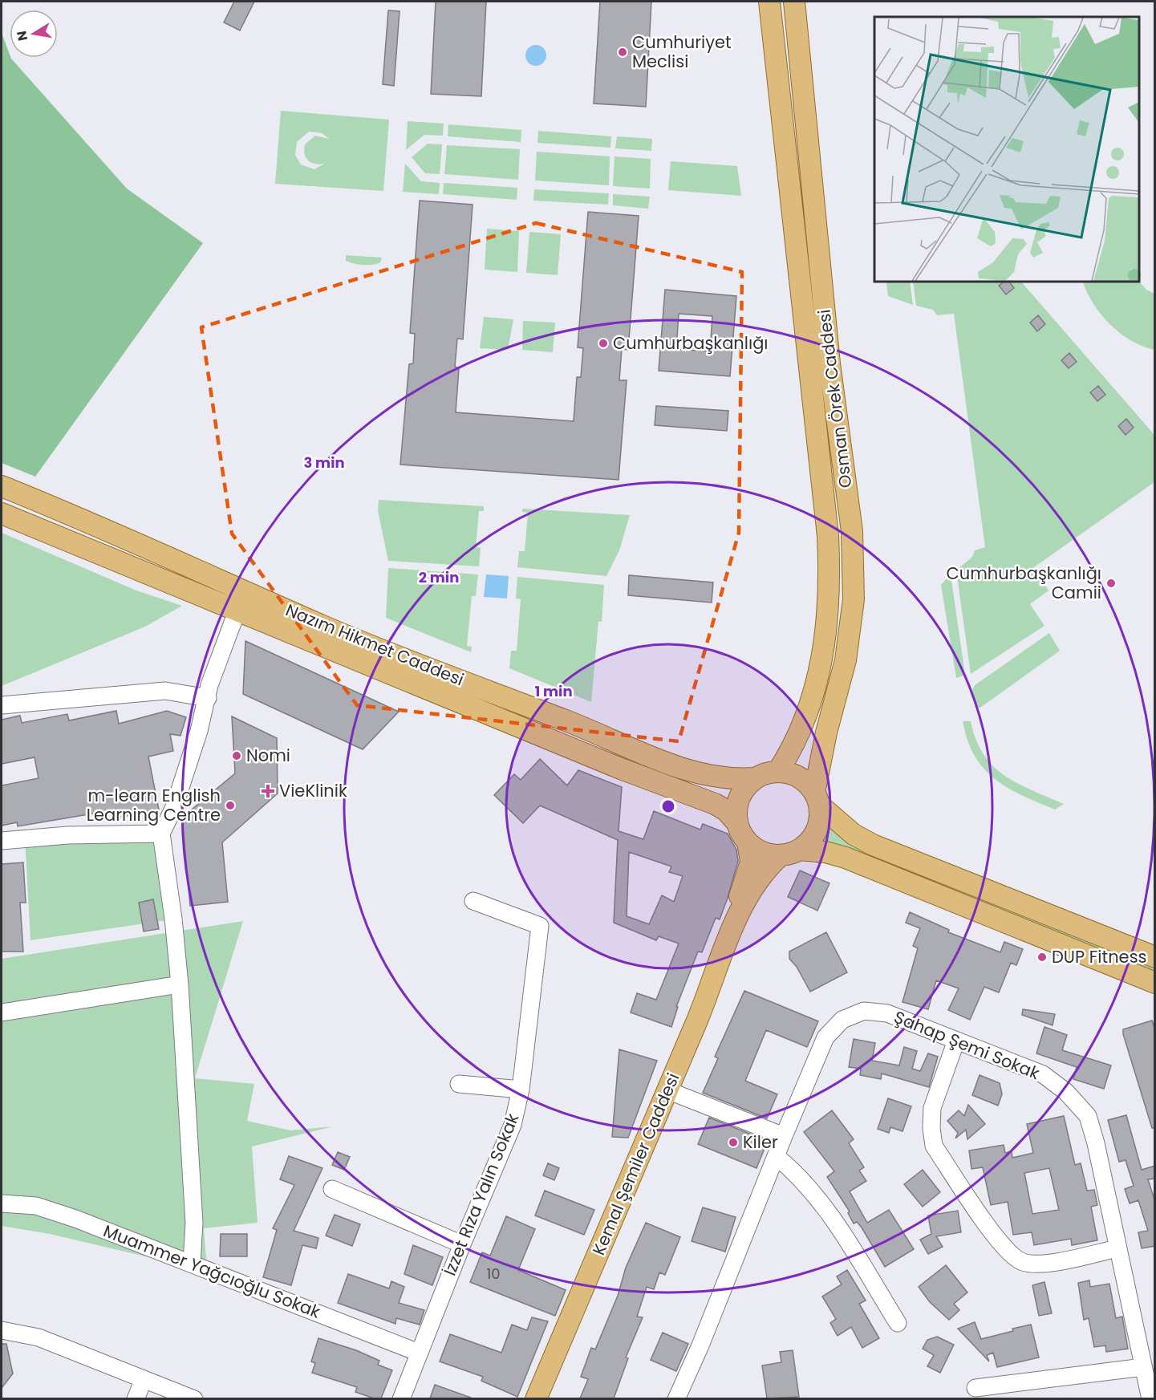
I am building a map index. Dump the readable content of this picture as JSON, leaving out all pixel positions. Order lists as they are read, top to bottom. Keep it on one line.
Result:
{"streets":{"main road":["Osman Örek Caddesi","Nazım Hikmet Caddesi","Kemal Şemiler Caddesi"],"street":["Şahap Şemi Sokak","İzzet Rıza Yalın Sokak","Muammer Yağcıoğlu Sokak"]},"crossings":[["Osman Örek Caddesi","Nazım Hikmet Caddesi"],["Osman Örek Caddesi","Kemal Şemiler Caddesi"],["Nazım Hikmet Caddesi","Kemal Şemiler Caddesi"],["İzzet Rıza Yalın Sokak","Muammer Yağcıoğlu Sokak"]],"places":{"other":["Cumhuriyet Meclisi","Cumhurbaşkanlığı","Cumhurbaşkanlığı Camii","Nomi","m-learn English Learning Centre","DUP Fitness","Kiler"],"health":["VieKlinik"]},"house_numbers":["10"],"north":"left","rings":["3 min","2 min","1 min"]}
